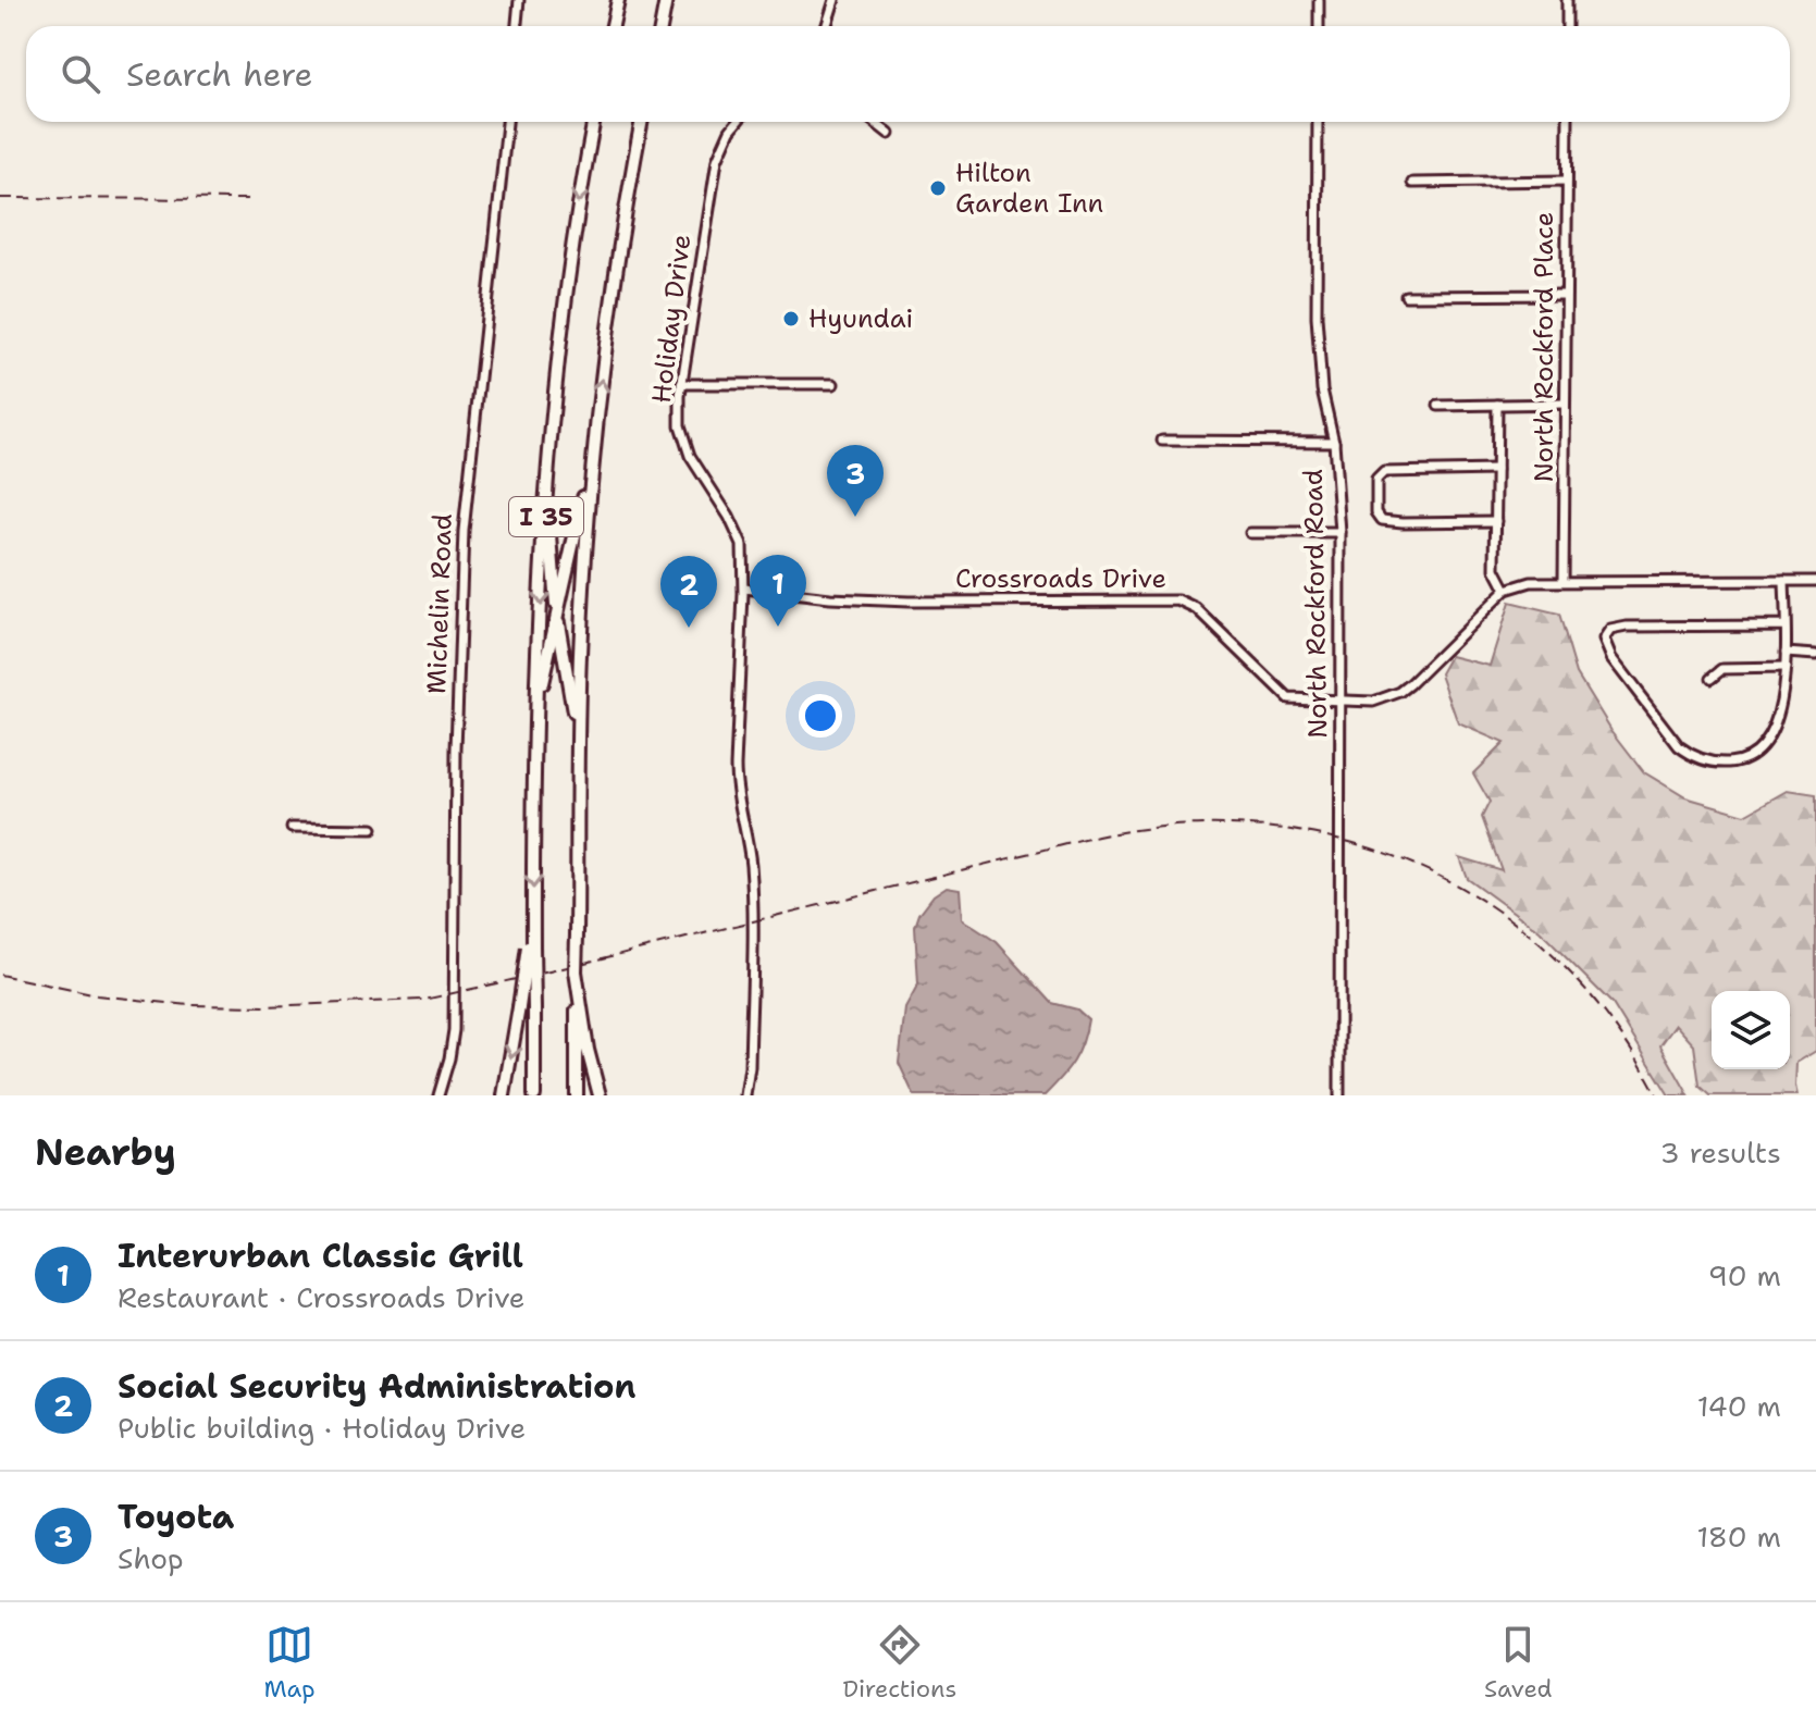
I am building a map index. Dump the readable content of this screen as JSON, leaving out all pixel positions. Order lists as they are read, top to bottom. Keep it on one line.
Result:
{"streets":{"highway":["I 35"],"street":["Holiday Drive","North Rockford Place","Crossroads Drive","Michelin Road","North Rockford Road"]},"crossings":[["Holiday Drive","Crossroads Drive"],["Crossroads Drive","North Rockford Road"]],"places":["Hilton Garden Inn","Hyundai"],"page":{"search":"Search here","pins":["3","1","2"],"heading":["Nearby","3 results"],"list":[{"mark":"1","name":"Interurban Classic Grill","note":"Restaurant · Crossroads Drive","value":"90 m"},{"mark":"2","name":"Social Security Administration","note":"Public building · Holiday Drive","value":"140 m"},{"mark":"3","name":"Toyota","note":"Shop","value":"180 m"}],"nav":["Map","Directions","Saved"]}}
